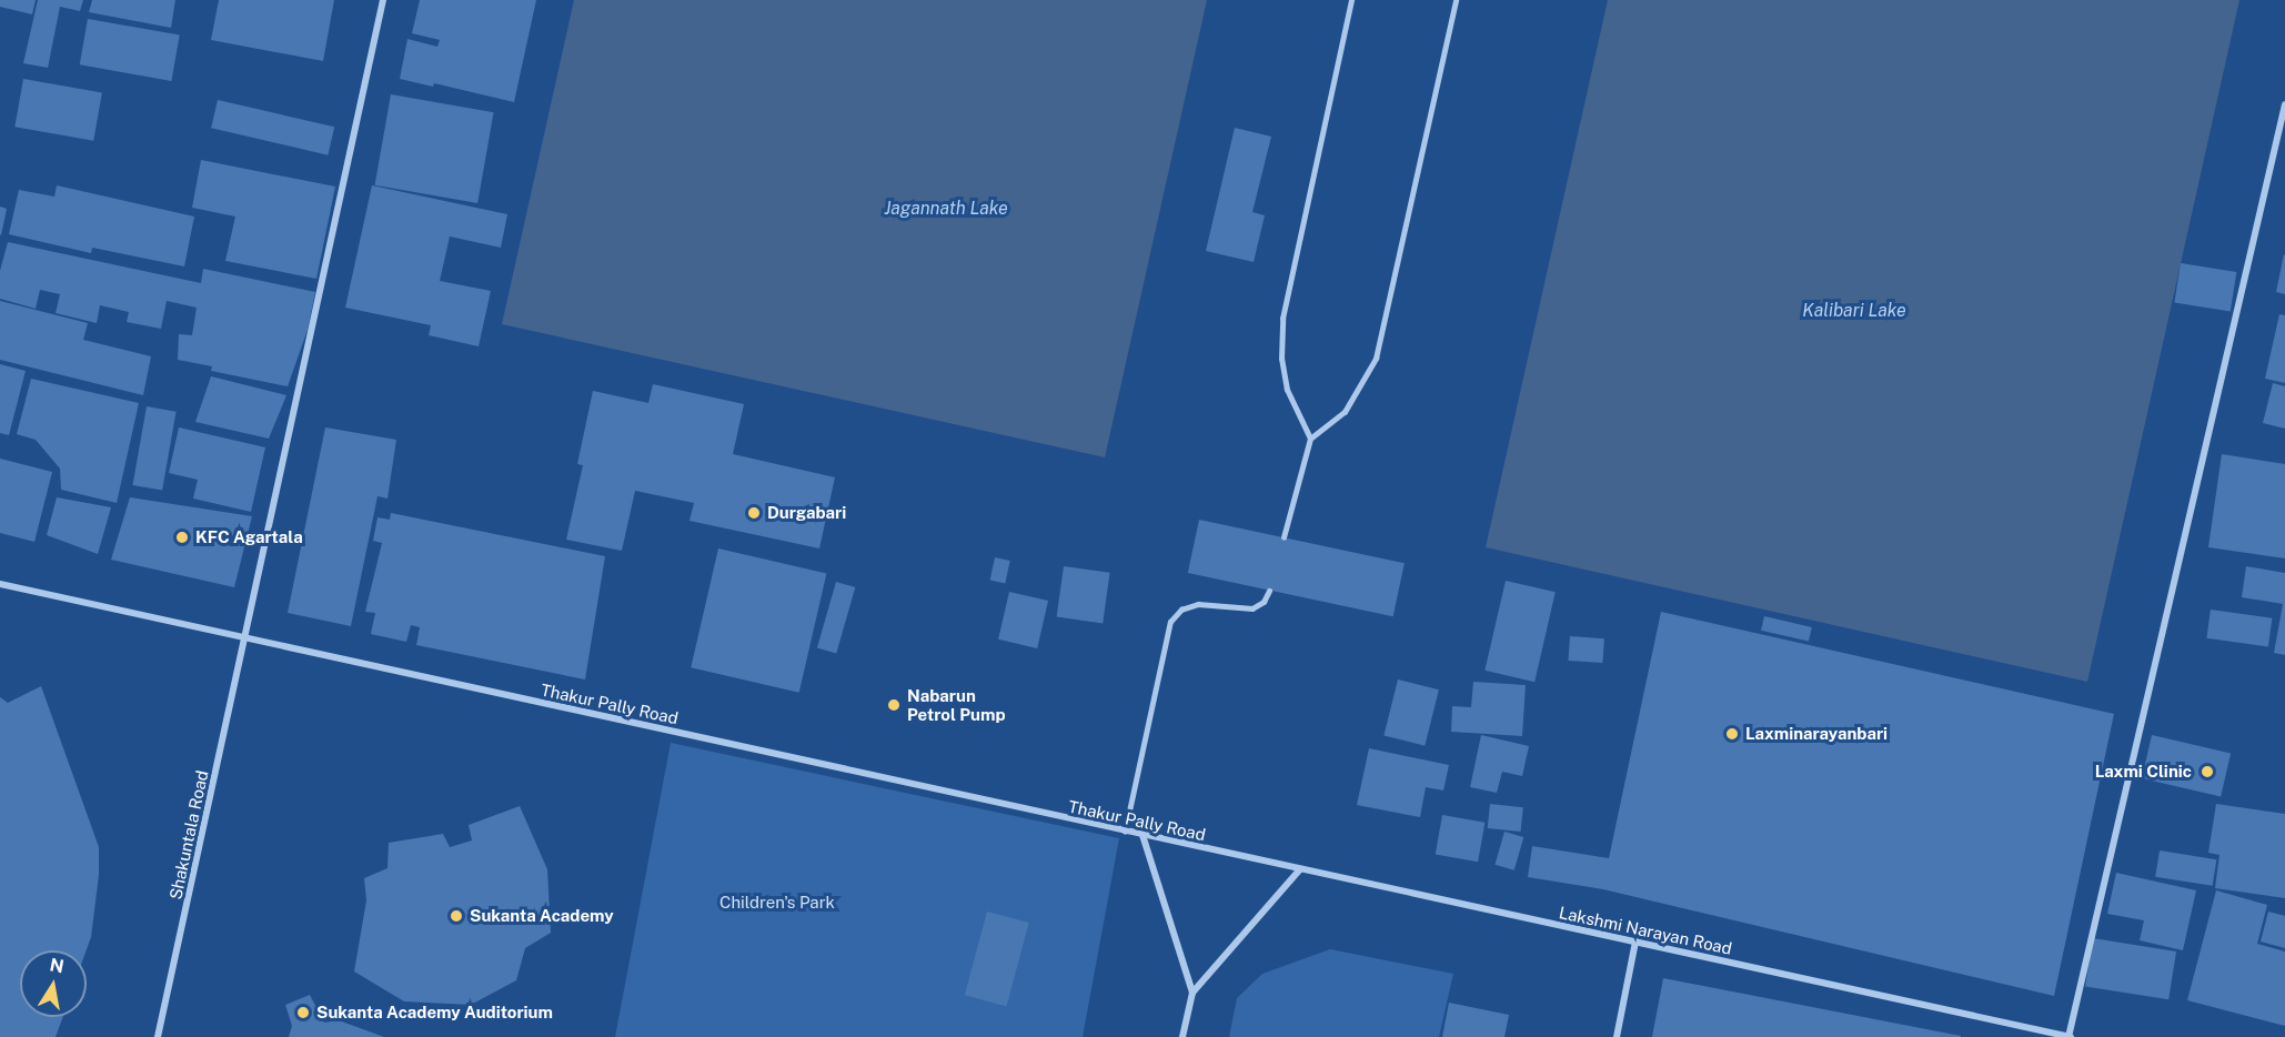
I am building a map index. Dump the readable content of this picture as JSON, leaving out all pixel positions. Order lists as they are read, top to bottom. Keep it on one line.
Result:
{"streets":{"street":["Thakur Pally Road","Shakuntala Road","Lakshmi Narayan Road"]},"crossings":[["Thakur Pally Road","Shakuntala Road"],["Thakur Pally Road","Lakshmi Narayan Road"]],"water":["Jagannath Lake","Kalibari Lake"],"parks":["Children's Park"],"places":["Durgabari","KFC Agartala","Nabarun Petrol Pump","Laxminarayanbari","Laxmi Clinic","Sukanta Academy","Sukanta Academy Auditorium"],"north":"top"}
